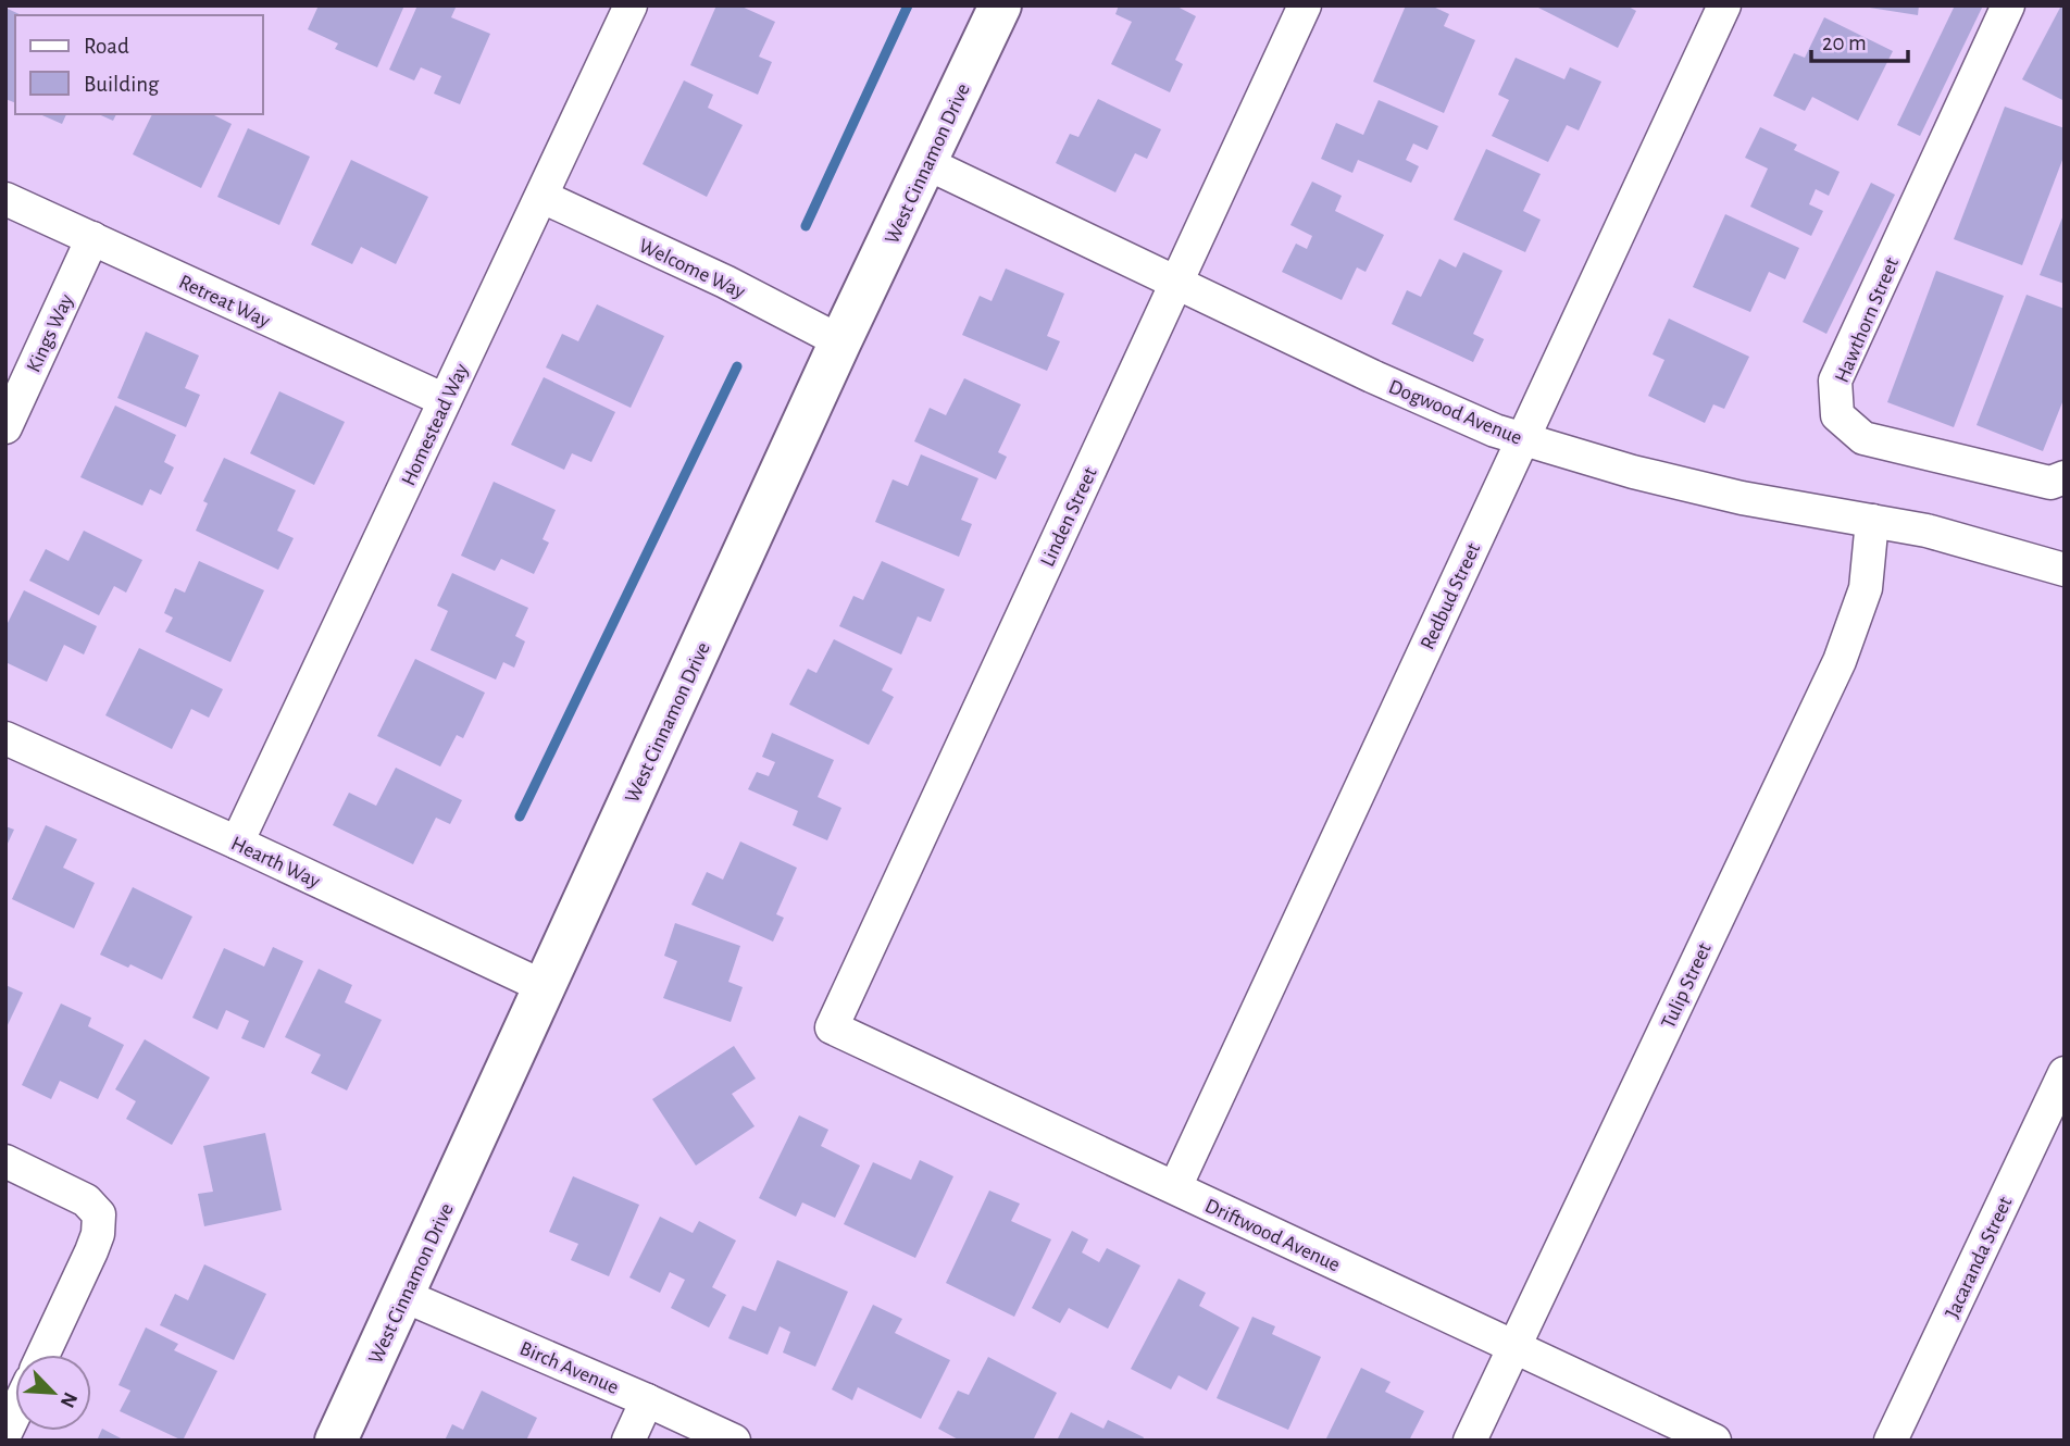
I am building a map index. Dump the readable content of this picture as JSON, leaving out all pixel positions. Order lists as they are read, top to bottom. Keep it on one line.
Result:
{"streets":{"main road":["West Cinnamon Drive"],"street":["Welcome Way","Retreat Way","Hawthorn Street","Kings Way","Dogwood Avenue","Homestead Way","Linden Street","Redbud Street","Hearth Way","Tulip Street","Driftwood Avenue","Jacaranda Street","Birch Avenue"]},"crossings":[["West Cinnamon Drive","Welcome Way"],["West Cinnamon Drive","Dogwood Avenue"],["West Cinnamon Drive","Hearth Way"],["West Cinnamon Drive","Birch Avenue"],["Welcome Way","Homestead Way"],["Retreat Way","Kings Way"],["Retreat Way","Homestead Way"],["Dogwood Avenue","Linden Street"],["Dogwood Avenue","Redbud Street"],["Dogwood Avenue","Tulip Street"],["Homestead Way","Hearth Way"],["Linden Street","Driftwood Avenue"],["Redbud Street","Driftwood Avenue"],["Tulip Street","Driftwood Avenue"]],"legend":["Road","Building"],"scale_bar":"20 m","north":"bottom right"}
